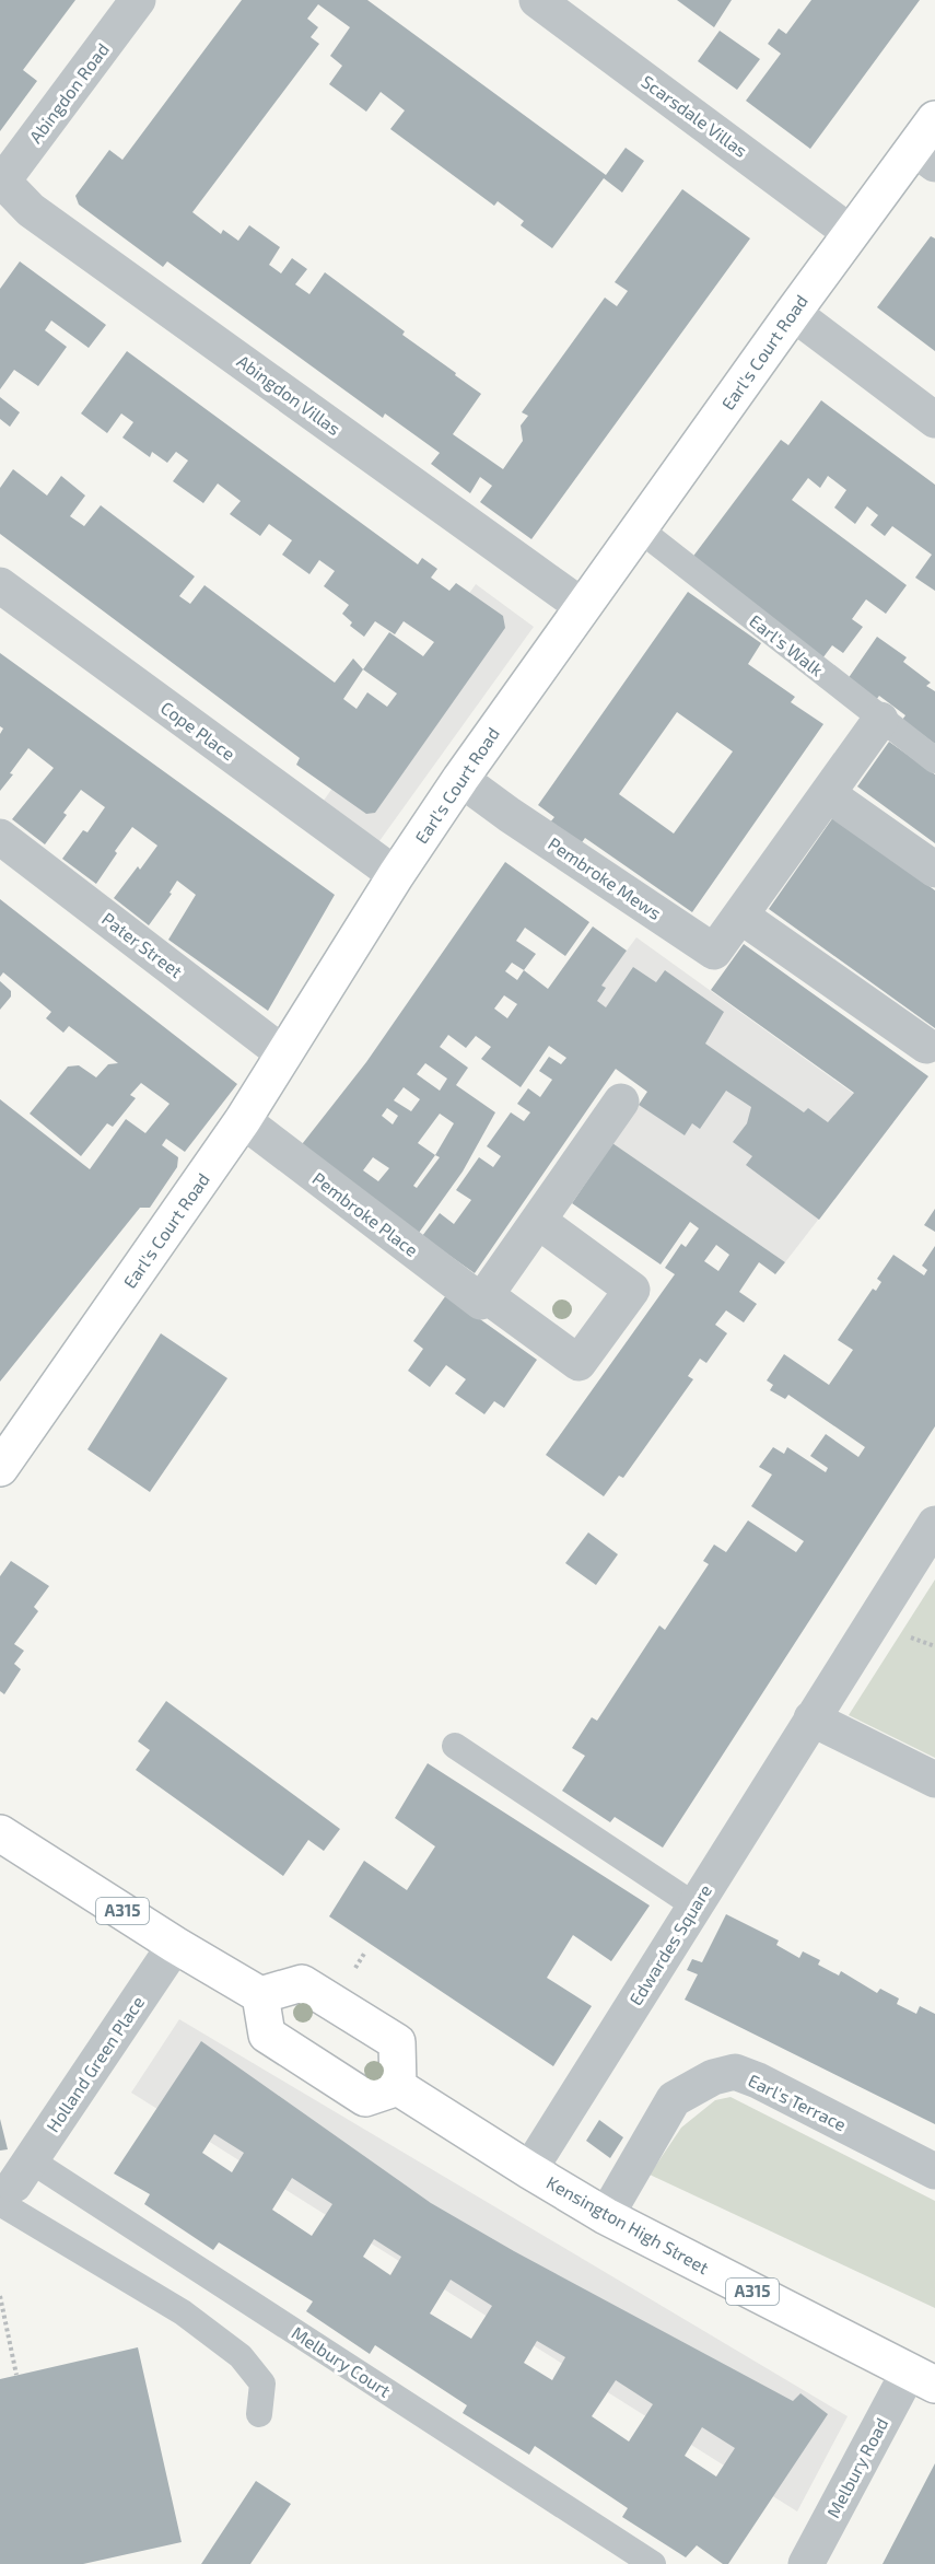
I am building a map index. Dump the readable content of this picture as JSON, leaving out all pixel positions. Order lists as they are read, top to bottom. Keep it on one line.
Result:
{"streets":{"main road":["Earl's Court Road","A315","Kensington High Street"],"street":["Abingdon Road","Scarsdale Villas","Abingdon Villas","Cope Place","Pembroke Mews","Pater Street","Pembroke Place","Edwardes Square","Holland Green Place","Earl's Terrace","Melbury Road"],"lane":["Earl's Walk","Melbury Court"]},"crossings":[["Abingdon Road","Abingdon Villas"],["Scarsdale Villas","Earl's Court Road"],["Earl's Court Road","Abingdon Villas"],["Earl's Court Road","Earl's Walk"],["Earl's Court Road","Cope Place"],["Earl's Court Road","Pembroke Mews"],["Earl's Court Road","Pater Street"],["Earl's Court Road","Pembroke Place"],["Earl's Walk","Pembroke Mews"],["A315","Holland Green Place"],["Edwardes Square","Kensington High Street"],["Holland Green Place","Melbury Court"],["Earl's Terrace","Kensington High Street"],["Kensington High Street","Melbury Road"]]}
